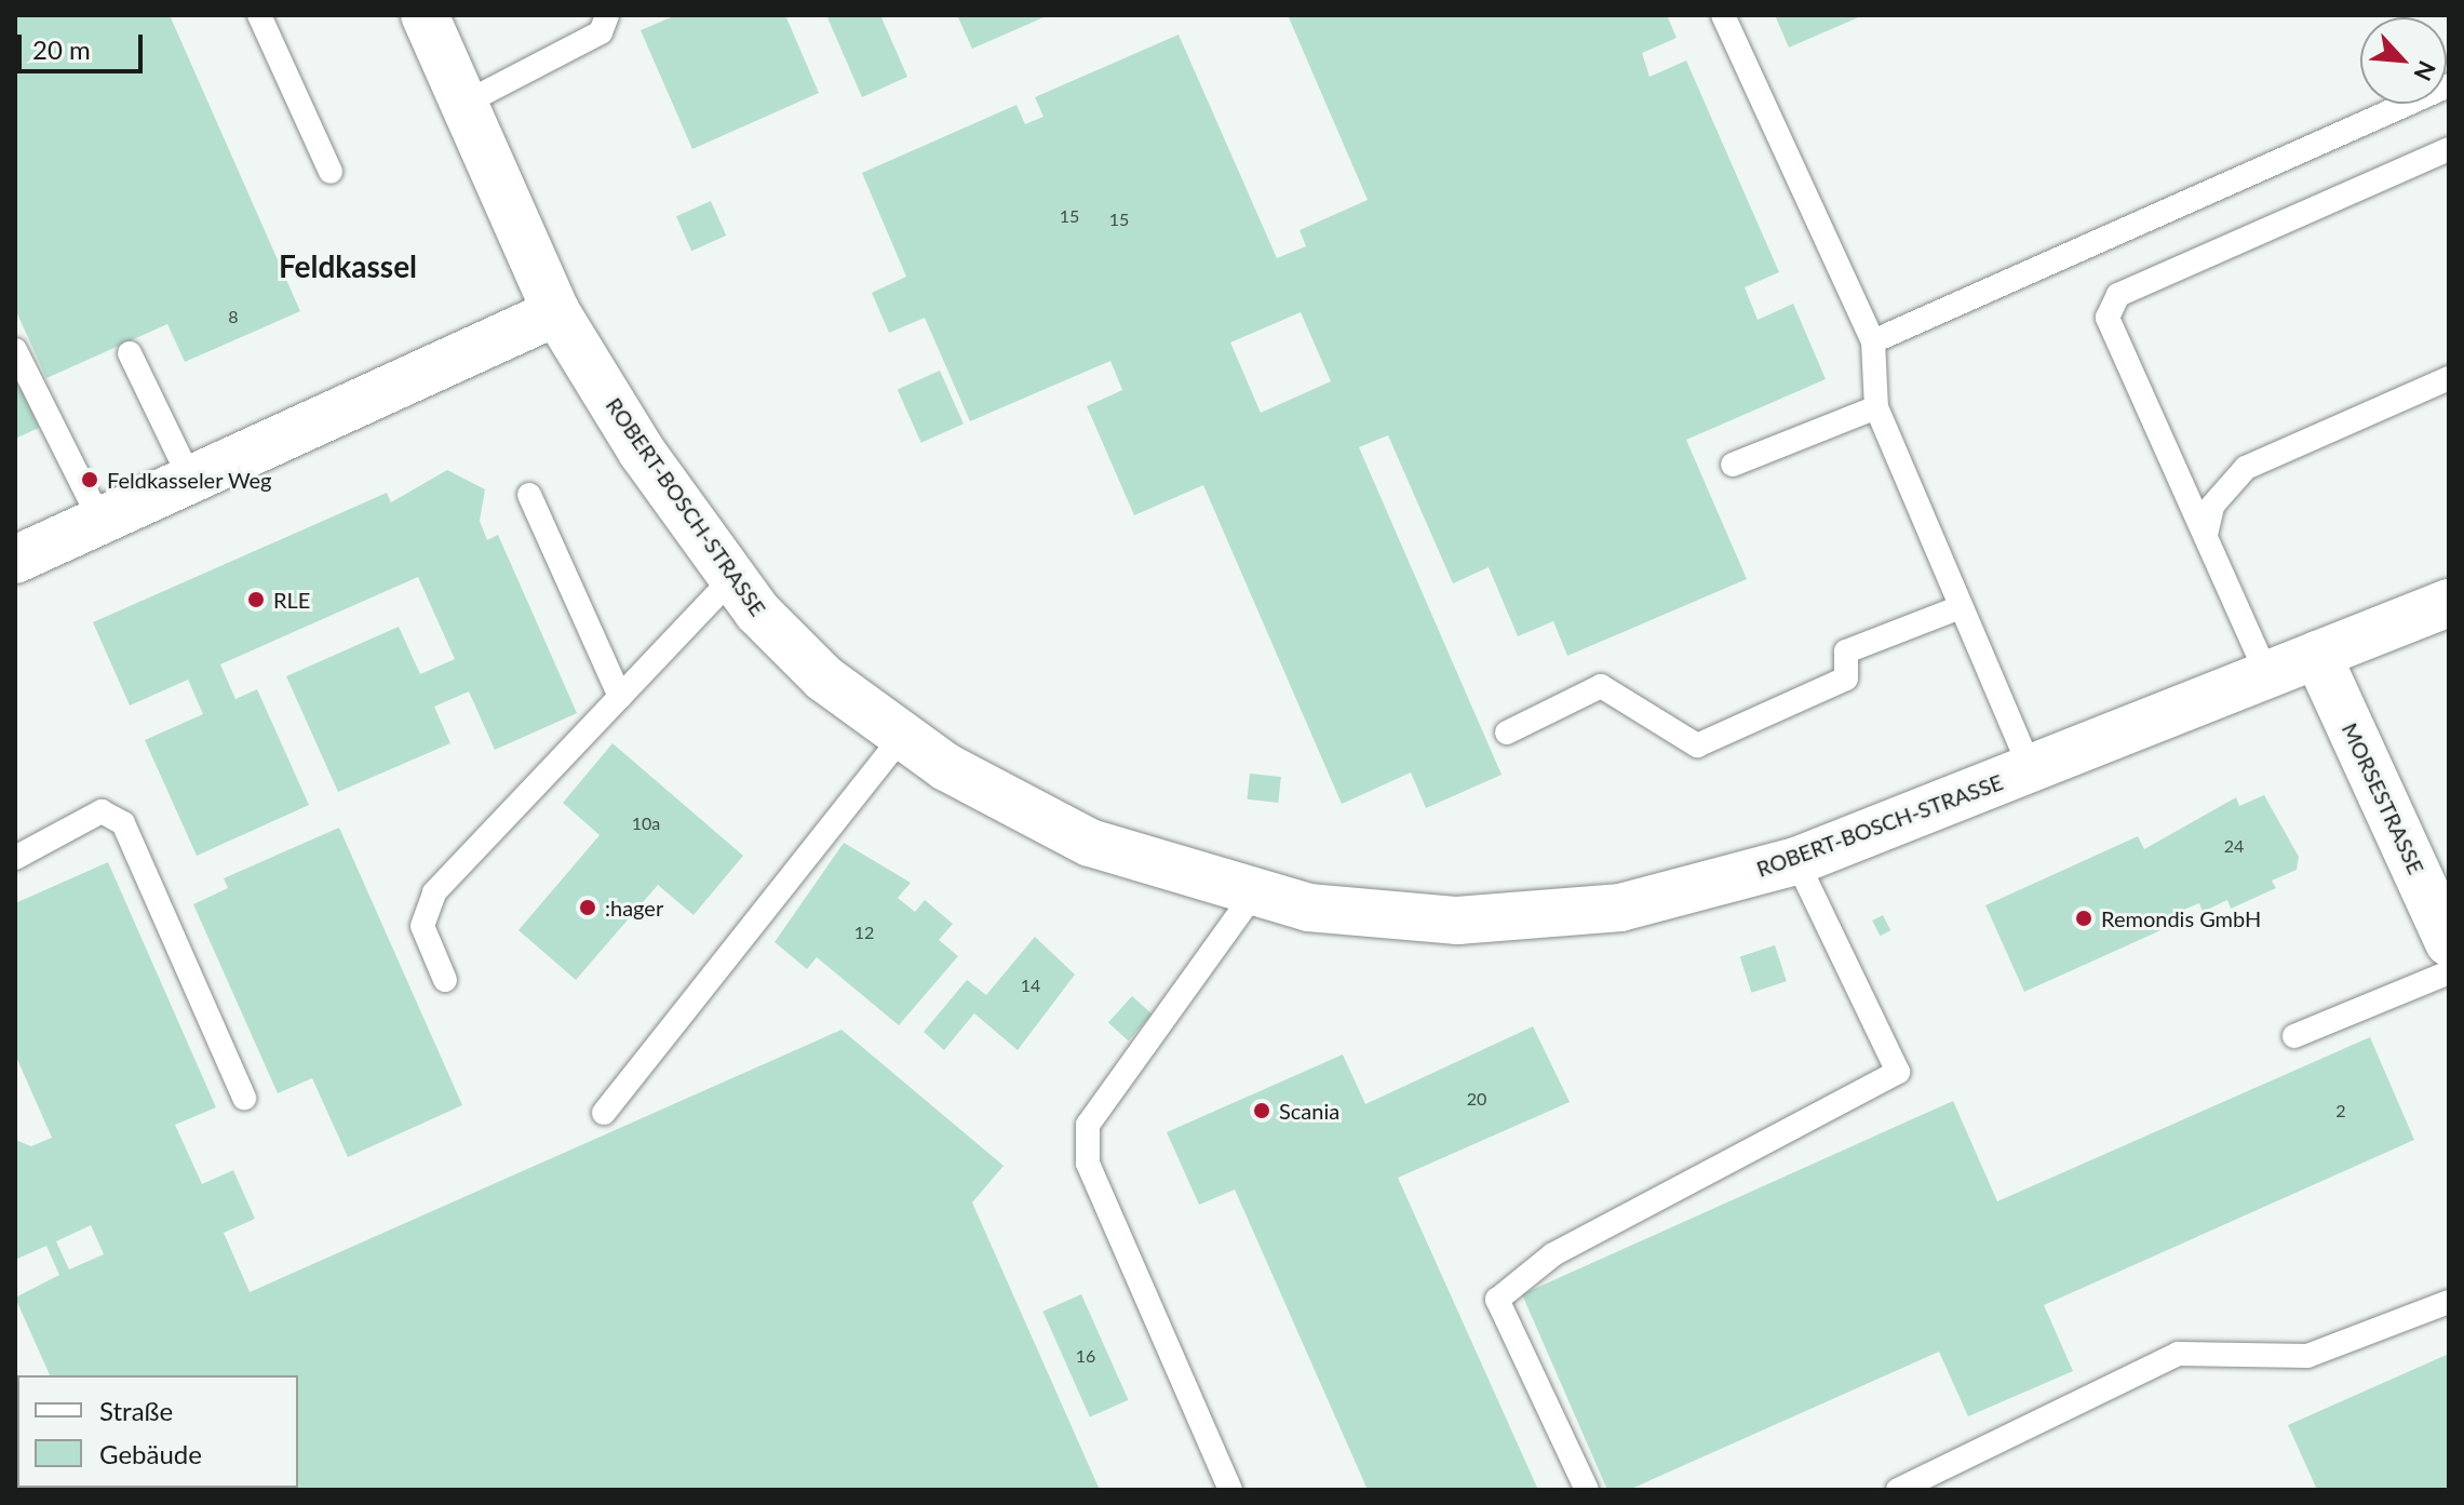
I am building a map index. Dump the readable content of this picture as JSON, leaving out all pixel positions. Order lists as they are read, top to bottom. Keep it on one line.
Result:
{"streets":{"street":["ROBERT-BOSCH-STRASSE","MORSESTRASSE"]},"crossings":[["ROBERT-BOSCH-STRASSE","MORSESTRASSE"]],"districts":["Feldkassel"],"places":["Feldkasseler Weg","RLE",":hager","Remondis GmbH","Scania"],"house_numbers":["15","15","8","10a","24","12","14","20","2","16"],"legend":["Straße","Gebäude"],"scale_bar":"20 m","north":"bottom right"}
